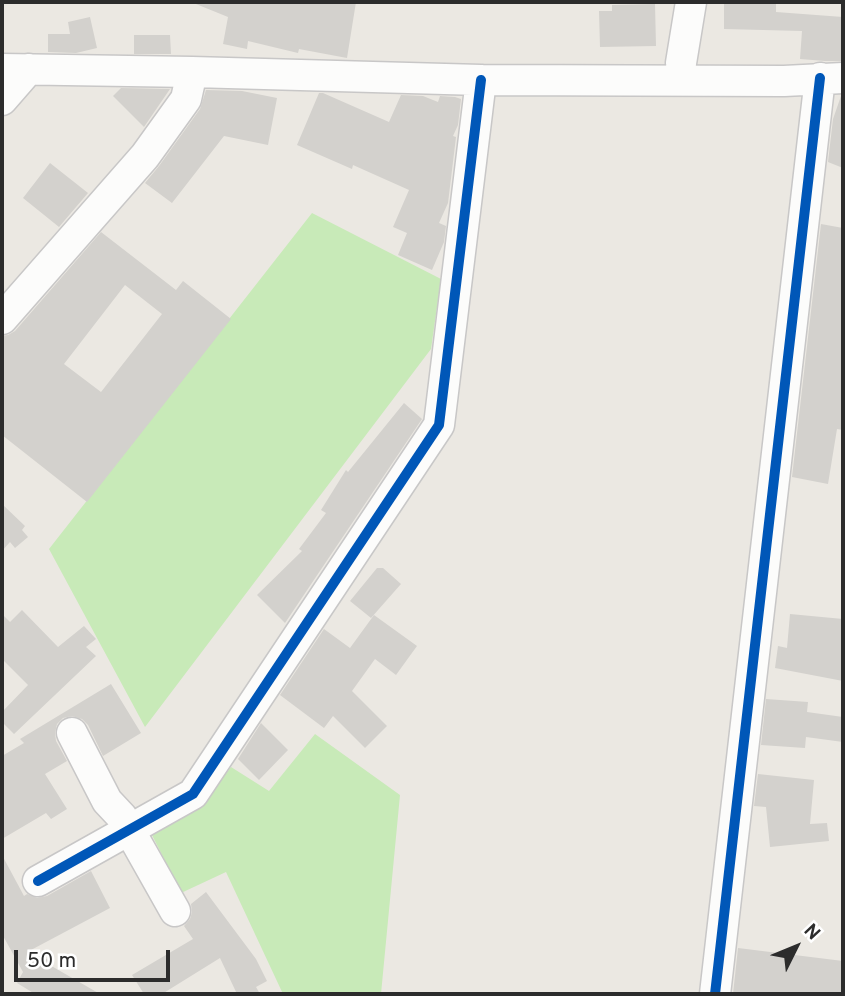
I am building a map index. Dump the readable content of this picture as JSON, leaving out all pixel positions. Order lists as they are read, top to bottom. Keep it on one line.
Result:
{"scale_bar":"50 m","north":"top right"}
